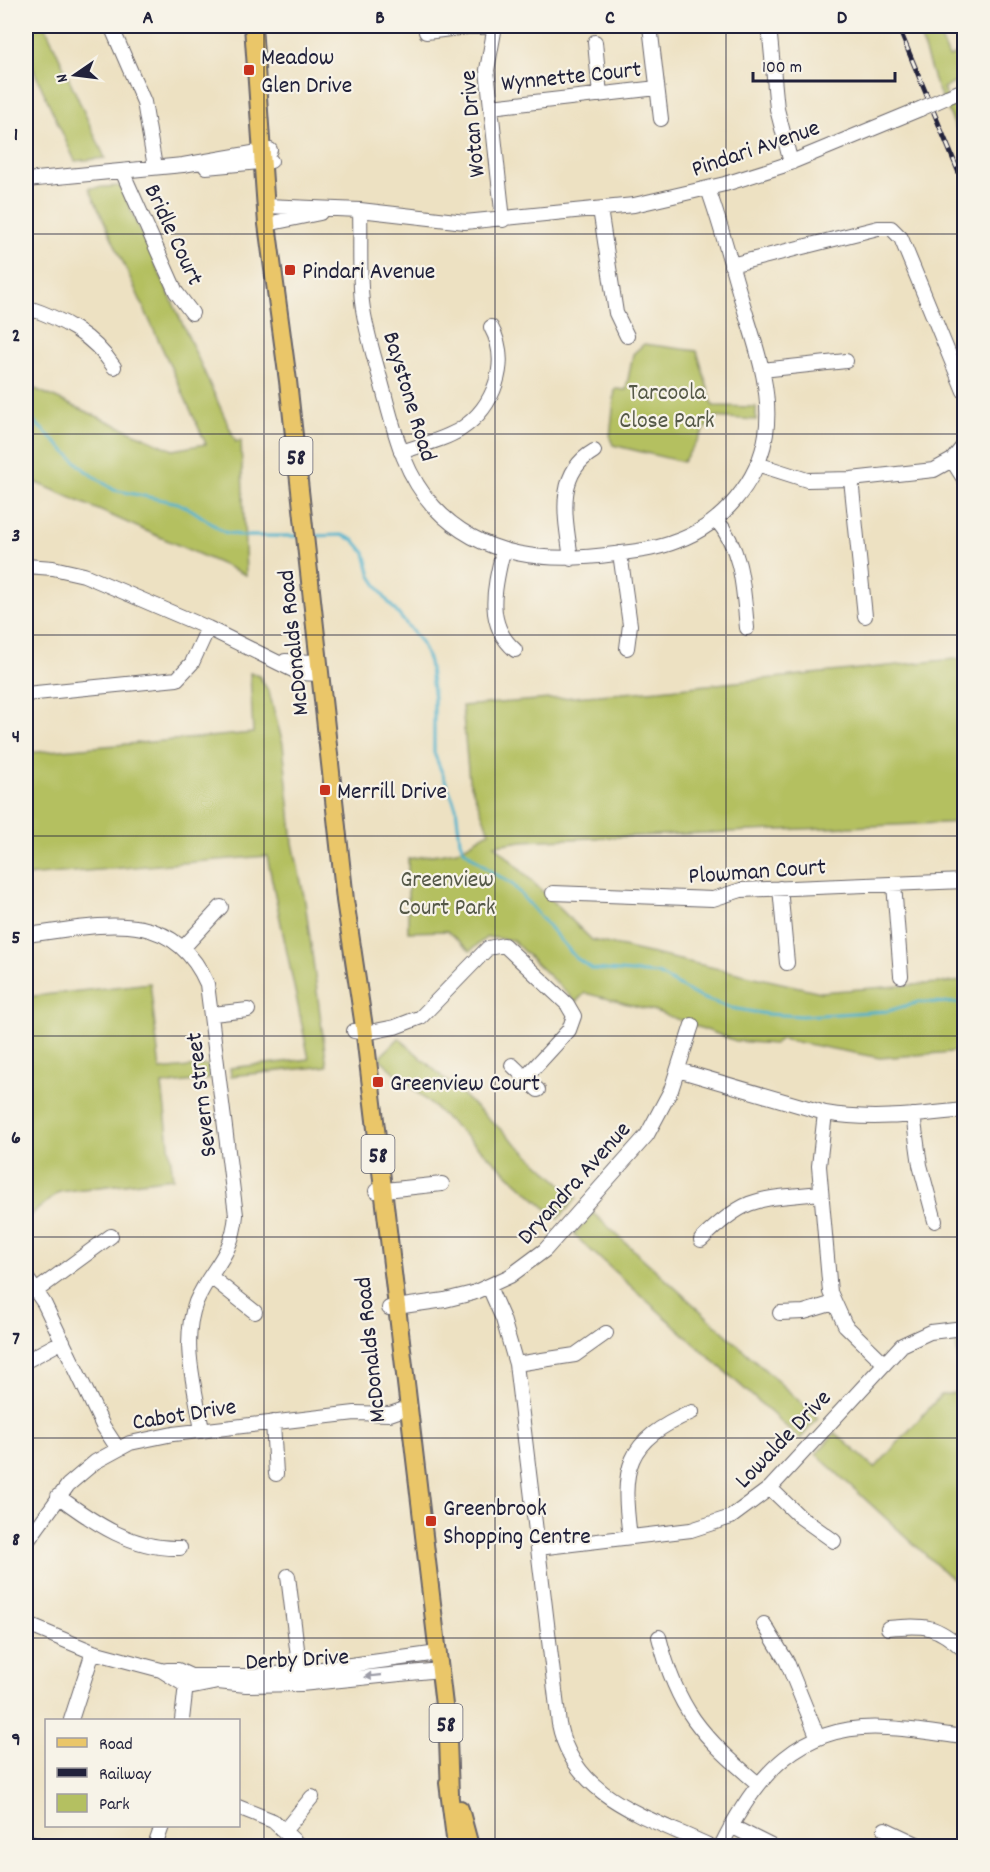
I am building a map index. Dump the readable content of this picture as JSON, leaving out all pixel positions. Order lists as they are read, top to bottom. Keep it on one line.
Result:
{"streets":{"main road":["58","McDonalds Road"],"street":["Wynnette Court","Wotan Drive","Pindari Avenue","Bridle Court","Baystone Road","Plowman Court","Severn Street","Dryandra Avenue","Cabot Drive","Lowalde Drive","Derby Drive"]},"crossings":[["Wynnette Court","Wotan Drive"],["Wotan Drive","Pindari Avenue"],["Pindari Avenue","Baystone Road"],["Pindari Avenue","McDonalds Road"],["McDonalds Road","Dryandra Avenue"],["McDonalds Road","Cabot Drive"],["McDonalds Road","Derby Drive"],["Severn Street","Cabot Drive"]],"parks":["Tarcoola Close Park","Greenview Court Park"],"places":{"transit":["Meadow Glen Drive","Pindari Avenue","Merrill Drive","Greenview Court","Greenbrook Shopping Centre"]},"legend":["Road","Railway","Park"],"scale_bar":"100 m","north":"left","grid":{"columns":["A","B","C","D"],"rows":["1","2","3","4","5","6","7","8","9"]}}
